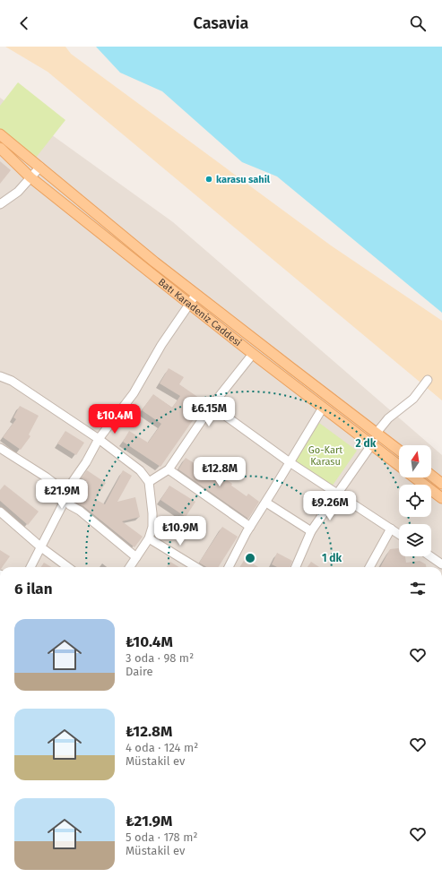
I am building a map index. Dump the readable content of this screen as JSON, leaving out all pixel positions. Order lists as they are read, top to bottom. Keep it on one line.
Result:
{"streets":{"main road":["Batı Karadeniz Caddesi"]},"parks":["Go-Kart Karasu"],"places":["karasu sahil"],"north":"top","page":{"header":"Casavia","price":["₺6.15M","₺10.4M","₺12.8M","₺21.9M","₺9.26M","₺10.9M"],"heading":"6 ilan","list":[{"name":"₺10.4M","note":"3 oda · 98 m² · Daire"},{"name":"₺12.8M","note":"4 oda · 124 m² · Müstakil ev"},{"name":"₺21.9M","note":"5 oda · 178 m² · Müstakil ev"}]},"rings":["2 dk","1 dk"]}
